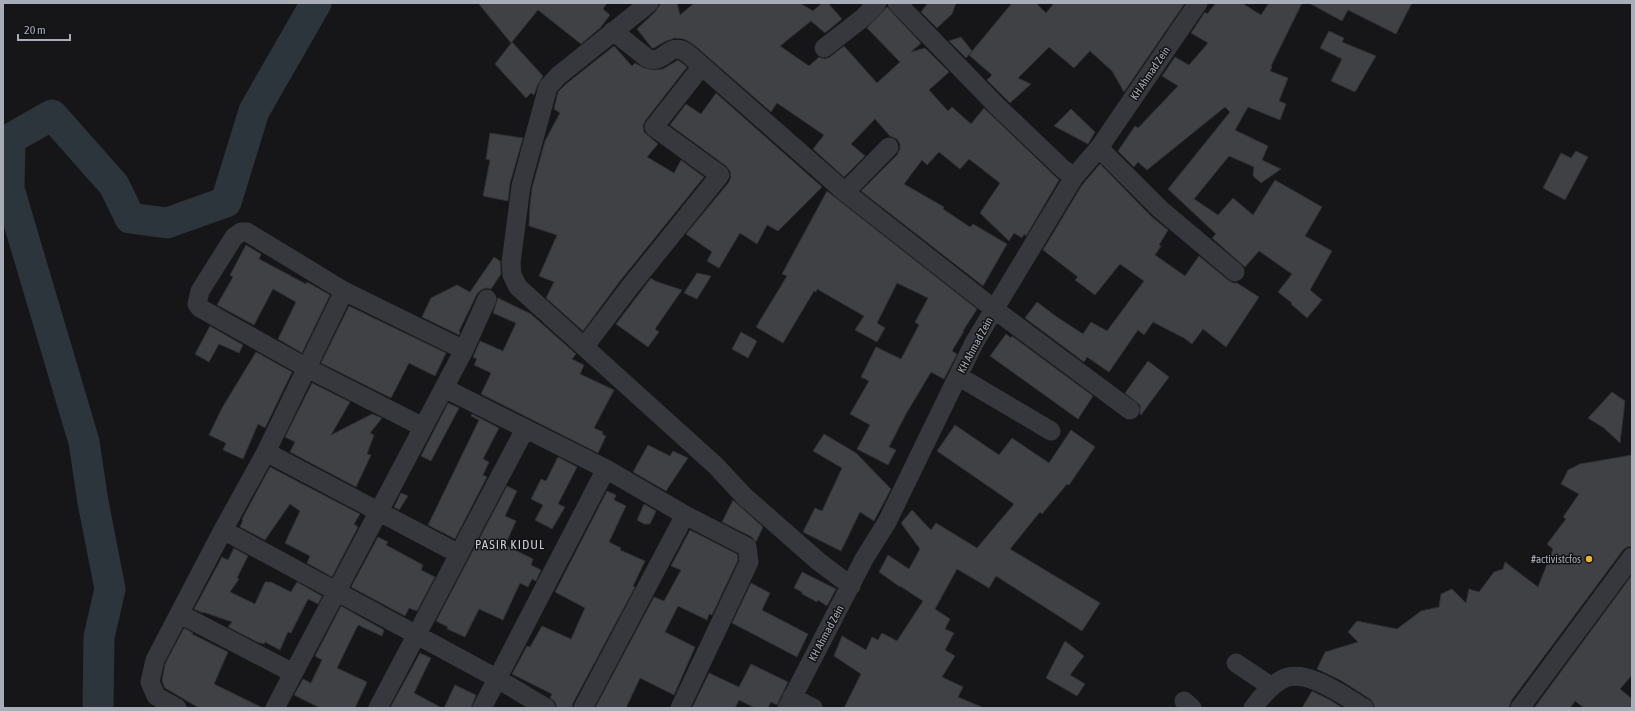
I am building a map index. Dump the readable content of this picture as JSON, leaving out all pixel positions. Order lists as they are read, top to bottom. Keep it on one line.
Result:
{"streets":{"street":["KH Ahmad Zein"]},"districts":["PASIR KIDUL"],"places":["#activistcfos"],"scale_bar":"20 m"}
